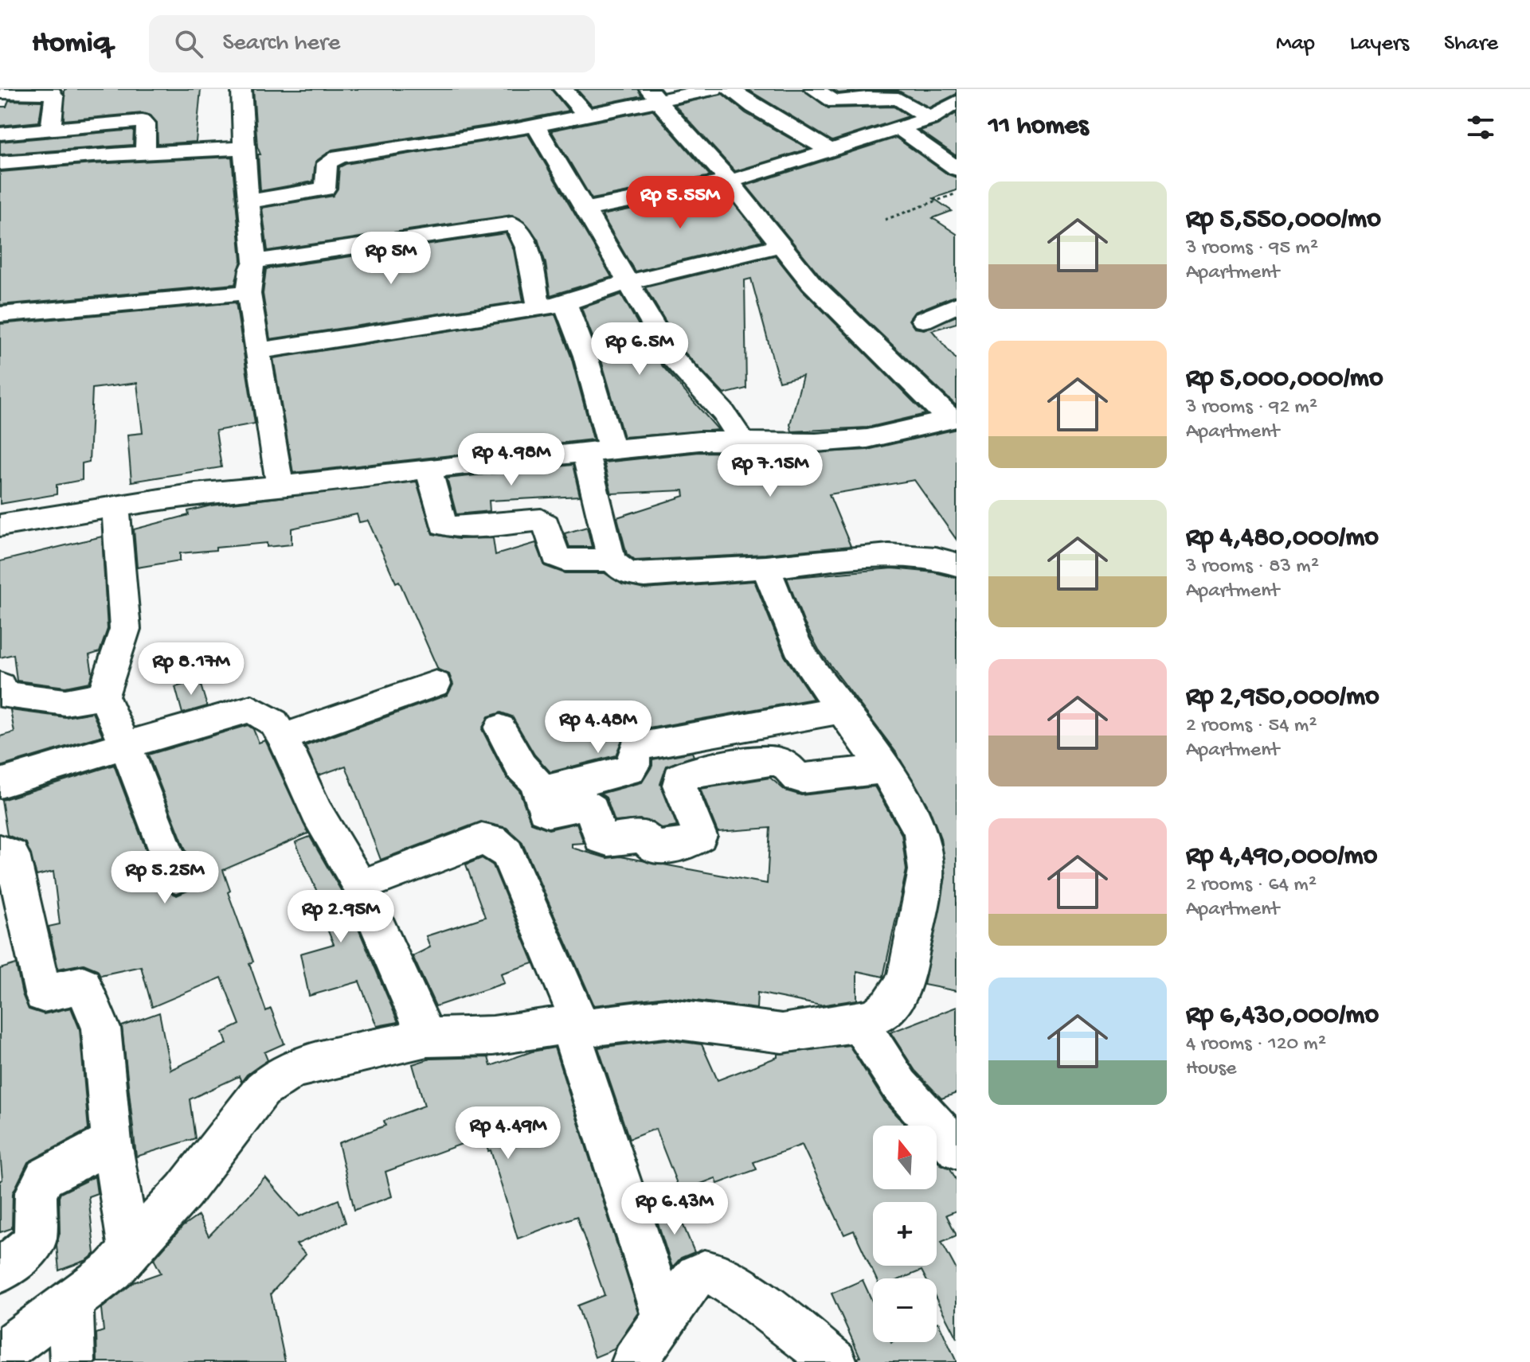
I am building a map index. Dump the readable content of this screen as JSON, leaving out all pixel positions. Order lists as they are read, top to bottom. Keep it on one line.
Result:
{"north":"top","page":{"header":"Homiq","search":"Search here","nav":["Map","Layers","Share"],"heading":"11 homes","list":[{"name":"Rp 5,550,000/mo","note":"3 rooms · 95 m² · Apartment"},{"name":"Rp 5,000,000/mo","note":"3 rooms · 92 m² · Apartment"},{"name":"Rp 4,480,000/mo","note":"3 rooms · 83 m² · Apartment"},{"name":"Rp 2,950,000/mo","note":"2 rooms · 54 m² · Apartment"},{"name":"Rp 4,490,000/mo","note":"2 rooms · 64 m² · Apartment"},{"name":"Rp 6,430,000/mo","note":"4 rooms · 120 m² · House"}],"price":["Rp 5.55M","Rp 5M","Rp 6.5M","Rp 4.98M","Rp 7.15M","Rp 8.17M","Rp 4.48M","Rp 5.25M","Rp 2.95M","Rp 4.49M","Rp 6.43M"],"map_buttons":["+","−"]}}
